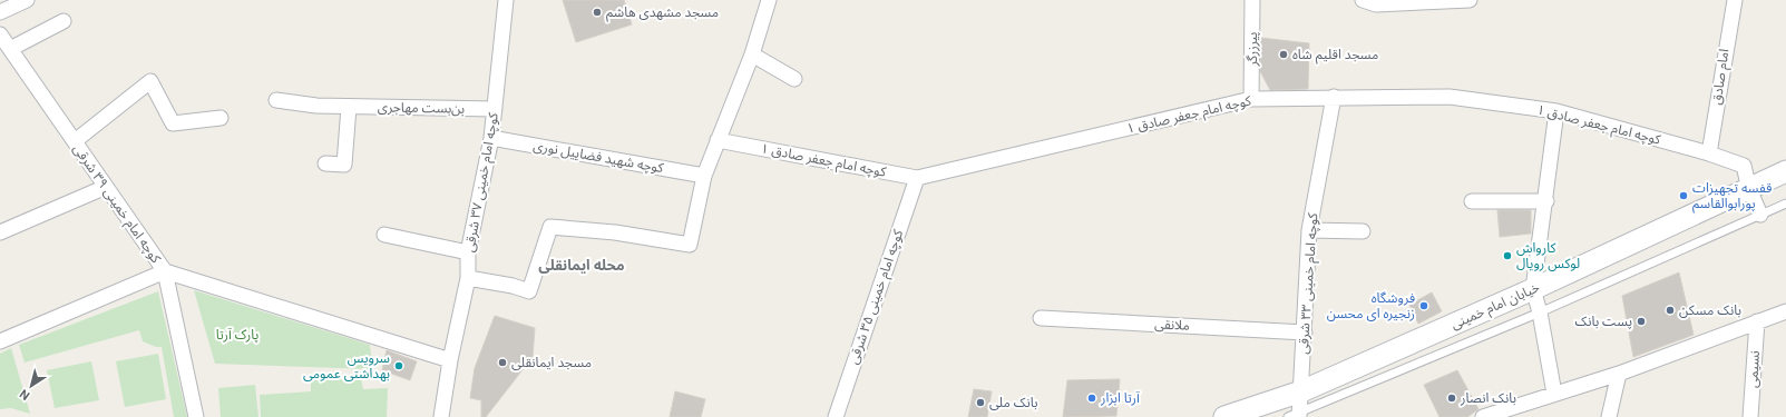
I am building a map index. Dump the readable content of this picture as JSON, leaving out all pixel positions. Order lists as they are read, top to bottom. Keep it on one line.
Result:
{"streets":{"main road":["خیابان امام خمینی"],"street":["پیرزرگر","امام صادق","بن‌بست مهاجری","کوچه امام جعفر صادق ۱","کوچه شهید فضاییل نوری","کوچه امام خمینی ۳۷ شرقی","کوچه امام خمینی ۳۹ شرقی","کوچه امام خمینی ۳۳ شرقی","کوچه امام خمینی ۳۵ شرقی","ملانقی","نسیمی"]},"crossings":[["پیرزرگر","کوچه امام جعفر صادق ۱"],["امام صادق","کوچه امام جعفر صادق ۱"],["بن‌بست مهاجری","کوچه امام خمینی ۳۷ شرقی"],["کوچه امام جعفر صادق ۱","کوچه امام خمینی ۳۳ شرقی"],["کوچه امام جعفر صادق ۱","کوچه امام خمینی ۳۵ شرقی"],["کوچه امام جعفر صادق ۱","خیابان امام خمینی"],["کوچه شهید فضاییل نوری","کوچه امام خمینی ۳۷ شرقی"],["کوچه امام خمینی ۳۳ شرقی","خیابان امام خمینی"],["کوچه امام خمینی ۳۳ شرقی","ملانقی"]],"districts":["محله ایمانقلی"],"parks":["پارک آرتا"],"places":["مسجد مشهدی هاشم","مسجد اقلیم شاه","قفسه تجهیزات پورابوالقاسم","کارواش لوکس رویال","فروشگاه زنجیره ای محسن","بانک مسکن","پست بانک","مسجد ایمانقلی","سرویس بهداشتی عمومی","آرتا ابزار","بانک انصار","بانک ملی"],"north":"bottom left"}
